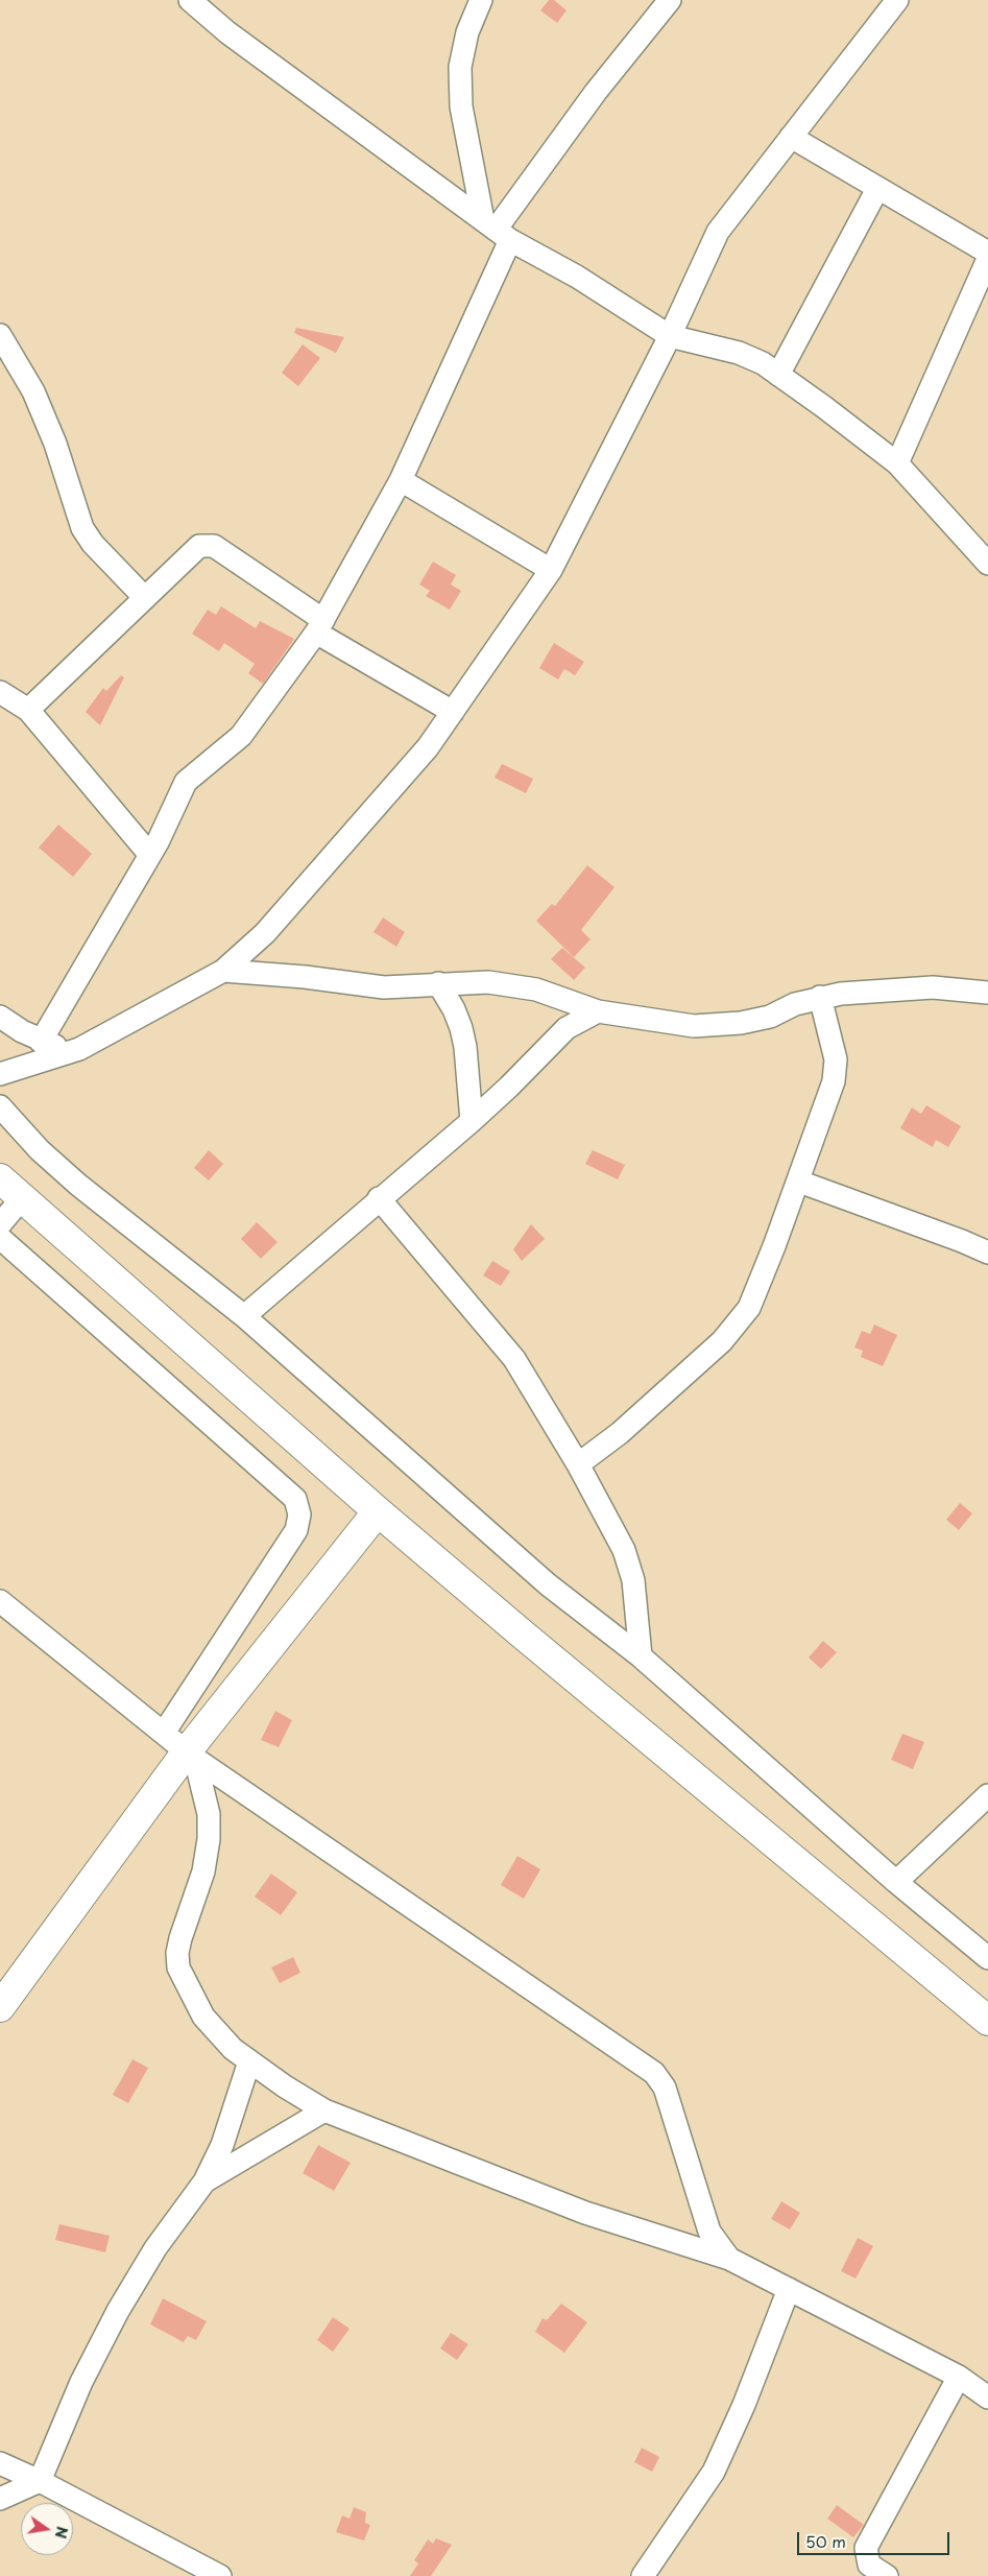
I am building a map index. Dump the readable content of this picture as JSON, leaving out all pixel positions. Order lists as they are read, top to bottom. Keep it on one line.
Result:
{"scale_bar":"50 m","north":"right"}
